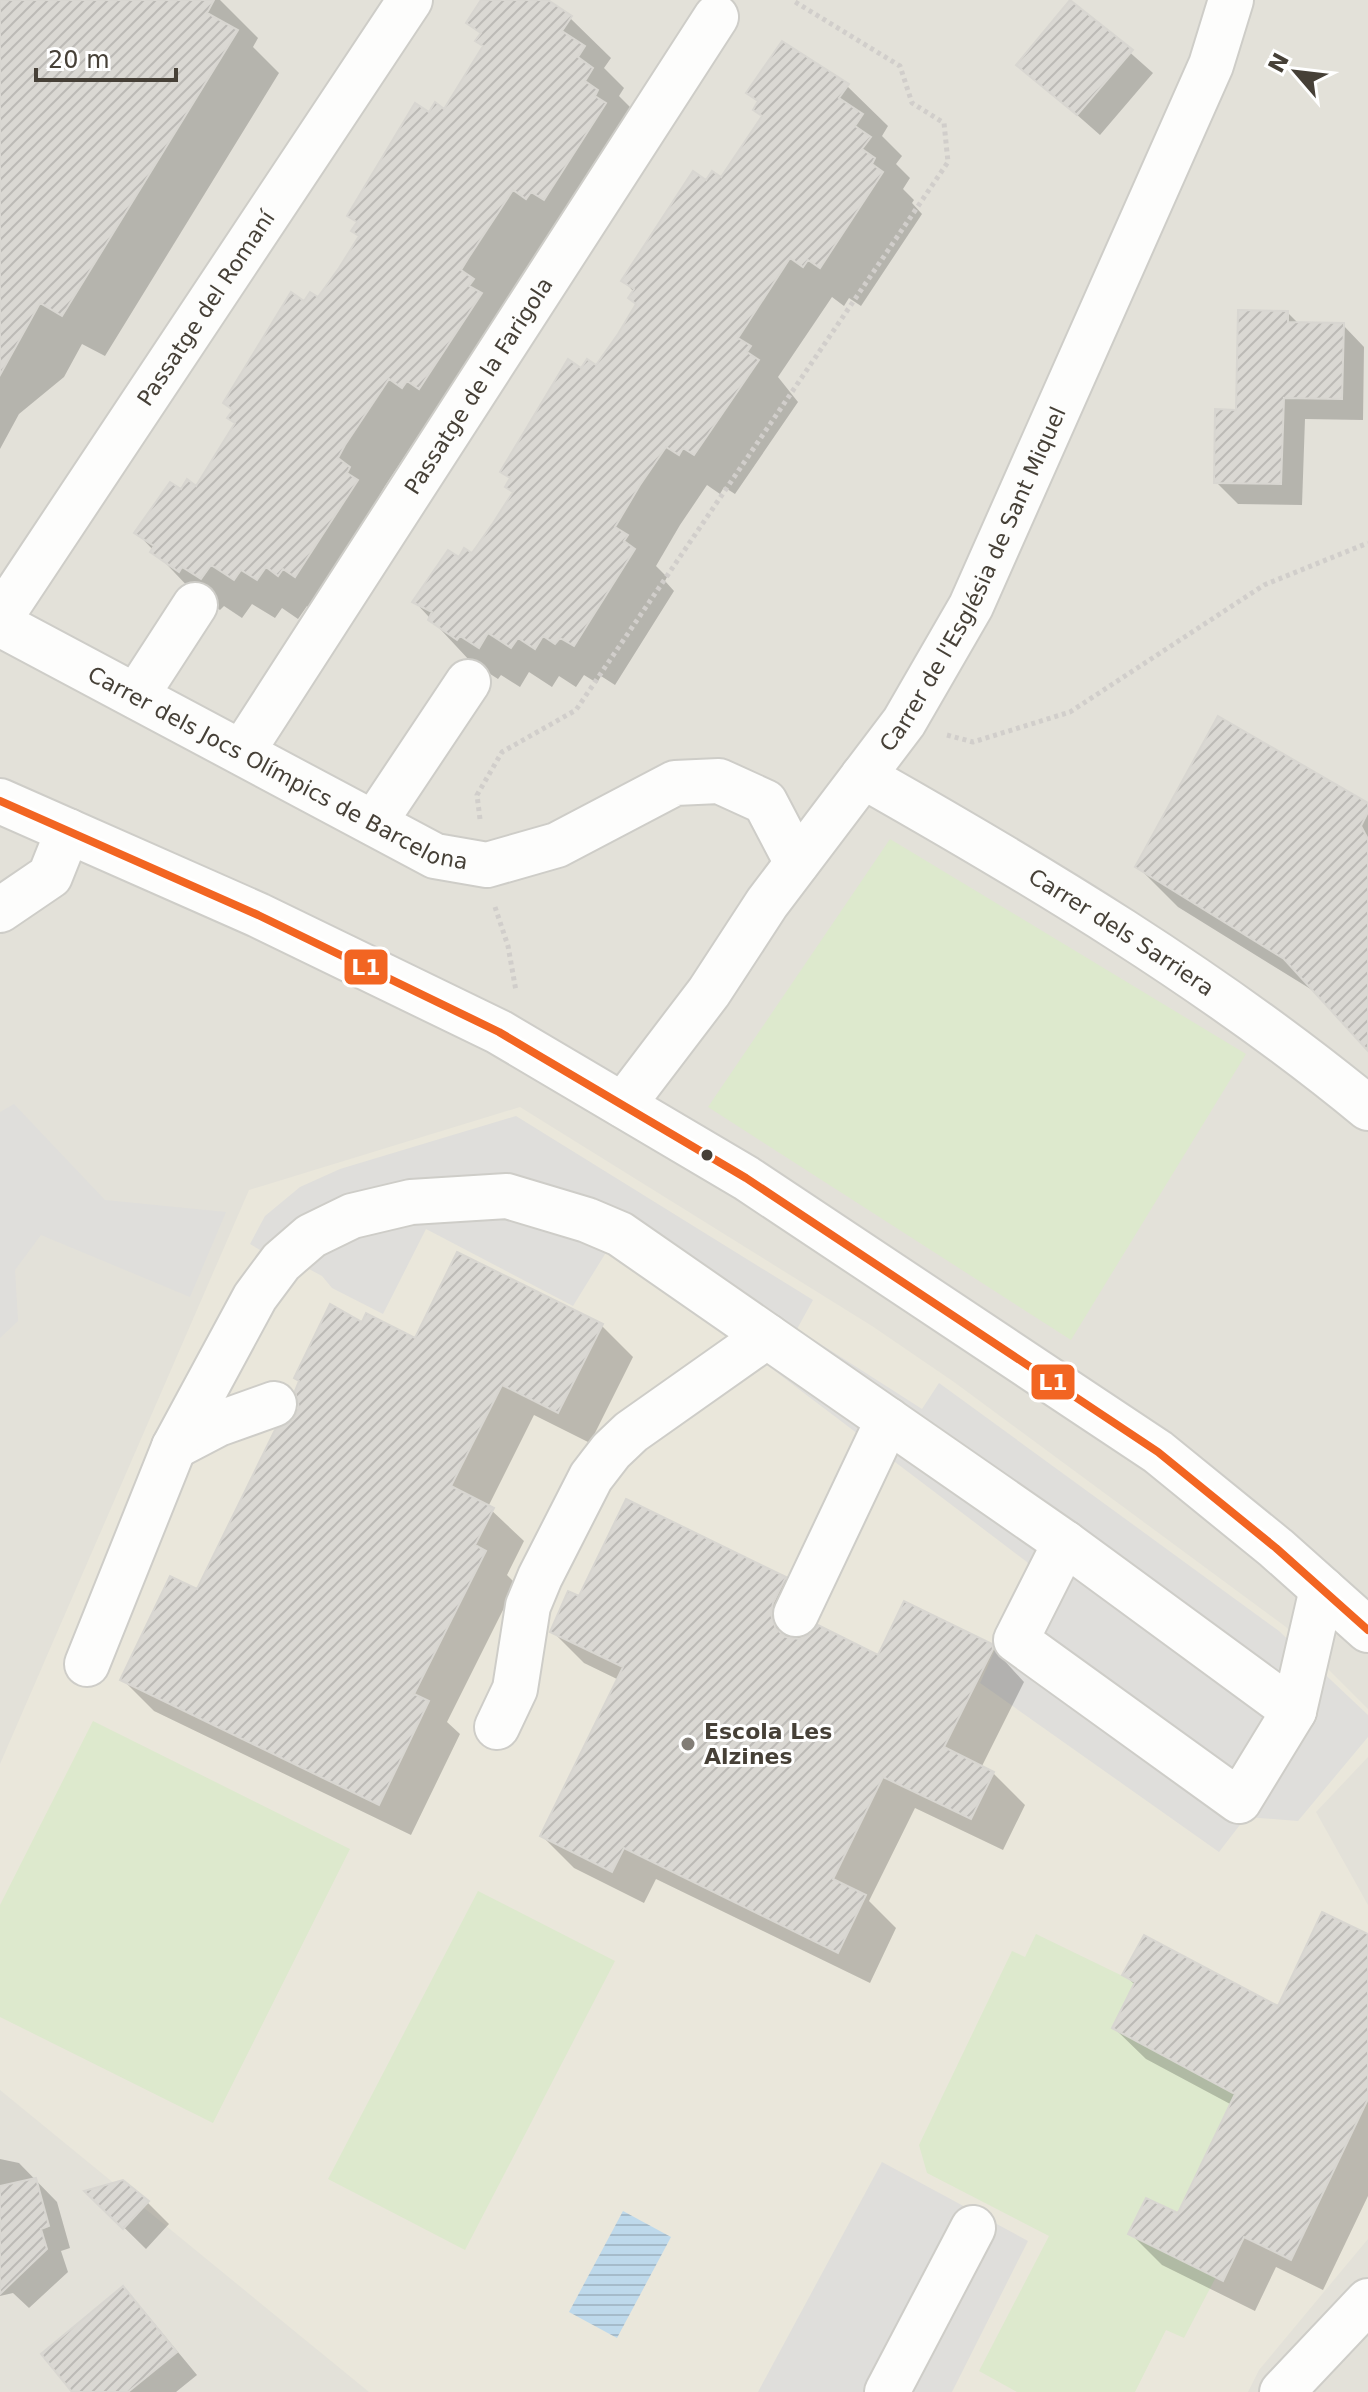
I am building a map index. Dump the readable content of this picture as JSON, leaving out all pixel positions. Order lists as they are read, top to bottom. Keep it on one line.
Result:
{"streets":{"street":["Passatge del Romaní","Passatge de la Farigola","Carrer de l'Església de Sant Miquel","Carrer dels Jocs Olímpics de Barcelona","Carrer dels Sarriera"]},"crossings":[["Passatge del Romaní","Carrer dels Jocs Olímpics de Barcelona"],["Passatge de la Farigola","Carrer dels Jocs Olímpics de Barcelona"],["Carrer de l'Església de Sant Miquel","Carrer dels Jocs Olímpics de Barcelona"],["Carrer de l'Església de Sant Miquel","Carrer dels Sarriera"]],"places":["Escola Les Alzines"],"lines":["transit line L1"],"scale_bar":"20 m","north":"top left"}
